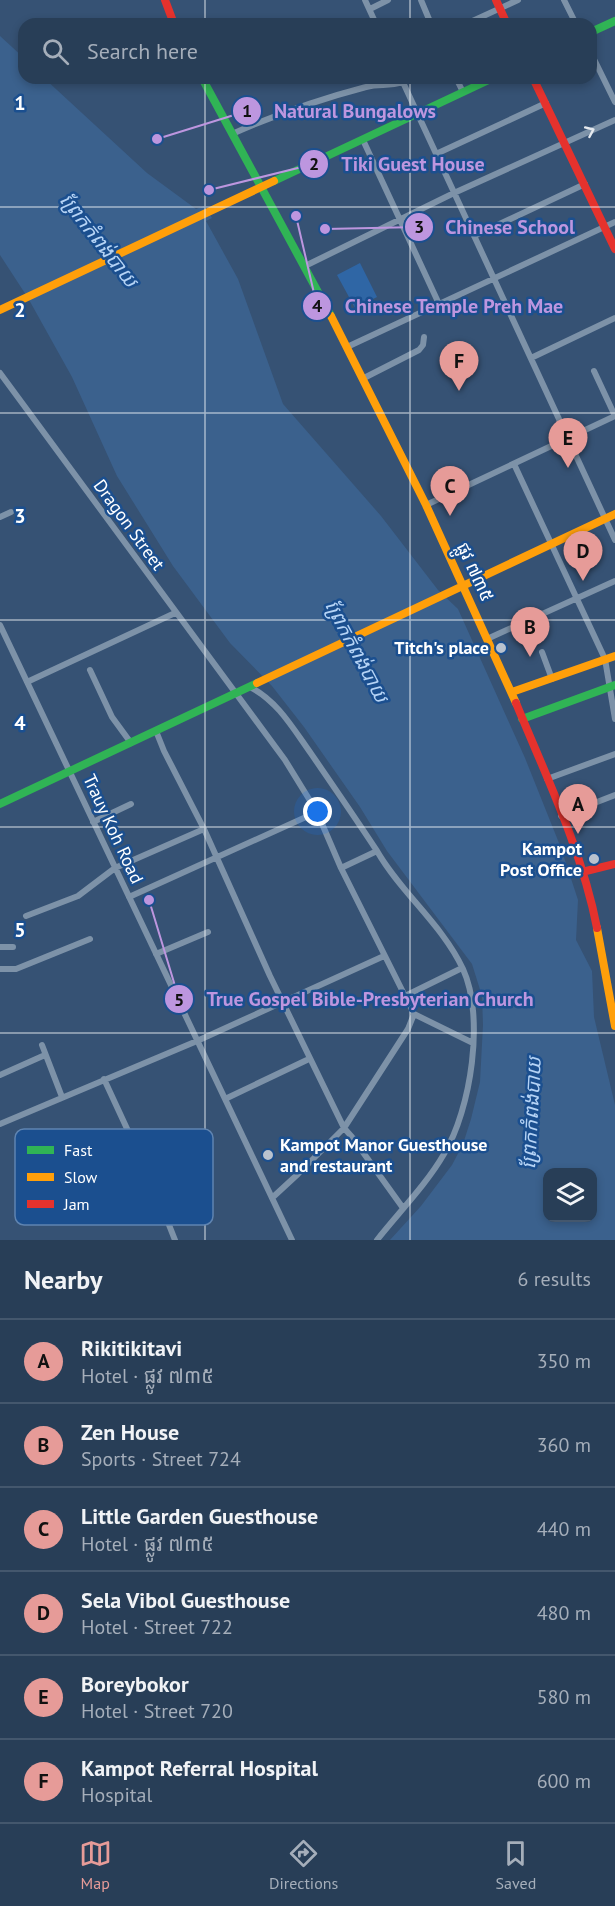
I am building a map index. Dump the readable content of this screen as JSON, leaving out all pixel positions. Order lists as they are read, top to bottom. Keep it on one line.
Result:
{"streets":{"main road":["ផ្លូវ ៧៣៥"],"street":["Dragon Street","Trauy Koh Road"]},"water":["ព្រែកកំពង់បាយ"],"places":["Natural Bungalows","Tiki Guest House","Chinese Temple Preh Mae","Chinese School","Titch's place","Kampot Post Office","True Gospel Bible-Presbyterian Church","Kampot Manor Guesthouse and restaurant"],"legend":["Fast","Slow","Jam"],"page":{"search":"Search here","pins":["F","E","C","D","B","A"],"heading":["Nearby","6 results"],"list":[{"mark":"A","name":"Rikitikitavi","note":"Hotel · ផ្លូវ ៧៣៥","value":"350 m"},{"mark":"B","name":"Zen House","note":"Sports · Street 724","value":"360 m"},{"mark":"C","name":"Little Garden Guesthouse","note":"Hotel · ផ្លូវ ៧៣៥","value":"440 m"},{"mark":"D","name":"Sela Vibol Guesthouse","note":"Hotel · Street 722","value":"480 m"},{"mark":"E","name":"Boreybokor","note":"Hotel · Street 720","value":"580 m"},{"mark":"F","name":"Kampot Referral Hospital","note":"Hospital","value":"600 m"}],"nav":["Map","Directions","Saved"]},"grid":{"rows":["1","2","3","4","5"]}}
